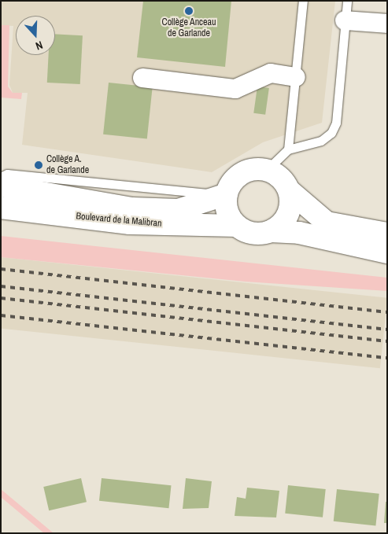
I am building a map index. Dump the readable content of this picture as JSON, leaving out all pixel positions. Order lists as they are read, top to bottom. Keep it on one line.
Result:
{"streets":{"main road":["Boulevard de la Malibran"]},"places":["Collège Anceau de Garlande","Collège A. de Garlande"],"north":"bottom"}
